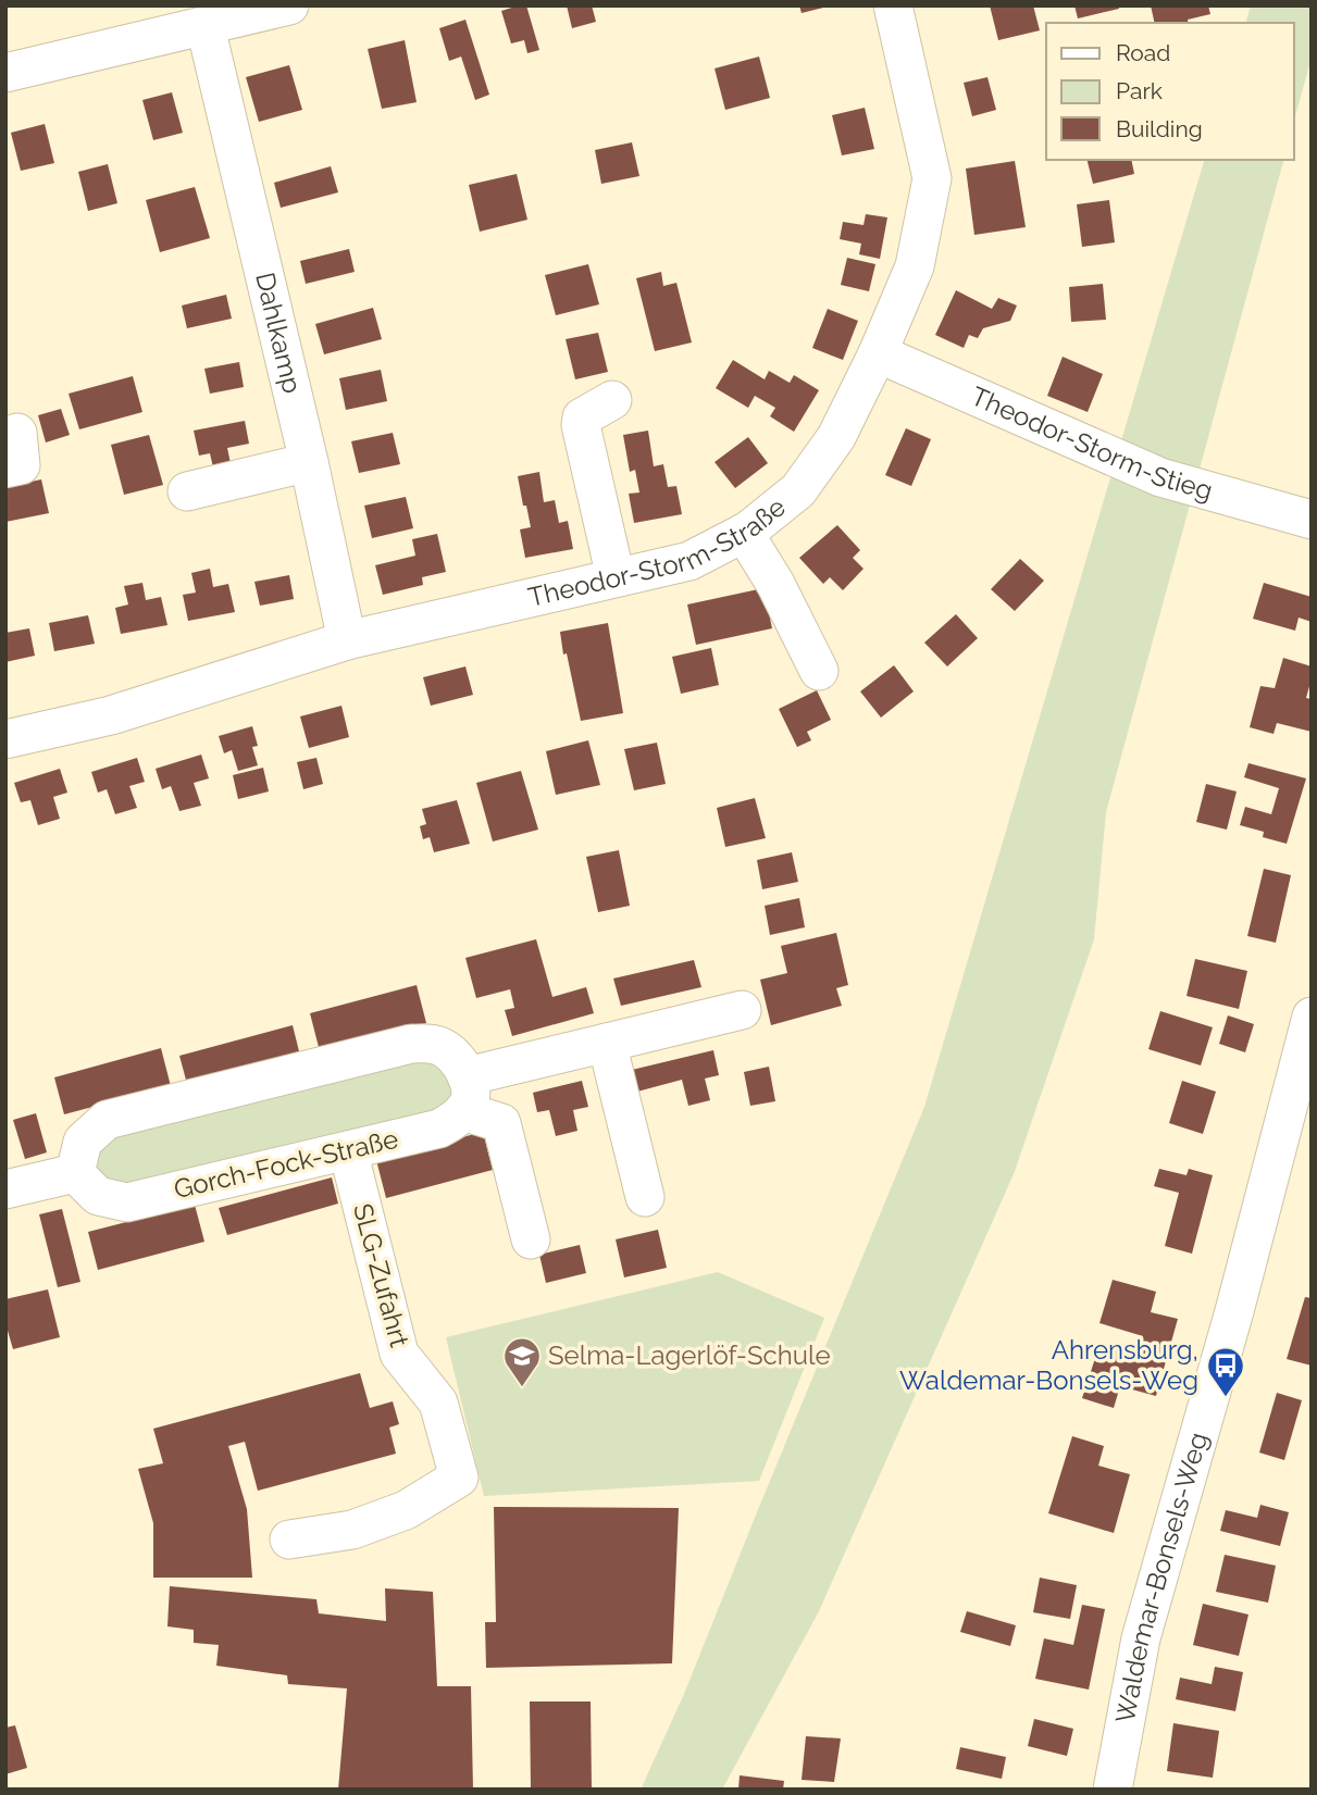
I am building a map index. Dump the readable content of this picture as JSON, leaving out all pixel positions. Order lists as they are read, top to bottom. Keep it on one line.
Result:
{"streets":{"street":["Dahlkamp","Theodor-Storm-Stieg","Theodor-Storm-Straße","Gorch-Fock-Straße","SLG-Zufahrt","Waldemar-Bonsels-Weg"]},"crossings":[["Dahlkamp","Theodor-Storm-Straße"],["Theodor-Storm-Stieg","Theodor-Storm-Straße"],["Gorch-Fock-Straße","SLG-Zufahrt"]],"places":{"school or university":["Selma-Lagerlöf-Schule"],"bus stop":["Ahrensburg, Waldemar-Bonsels-Weg"]},"legend":["Road","Park","Building"]}
